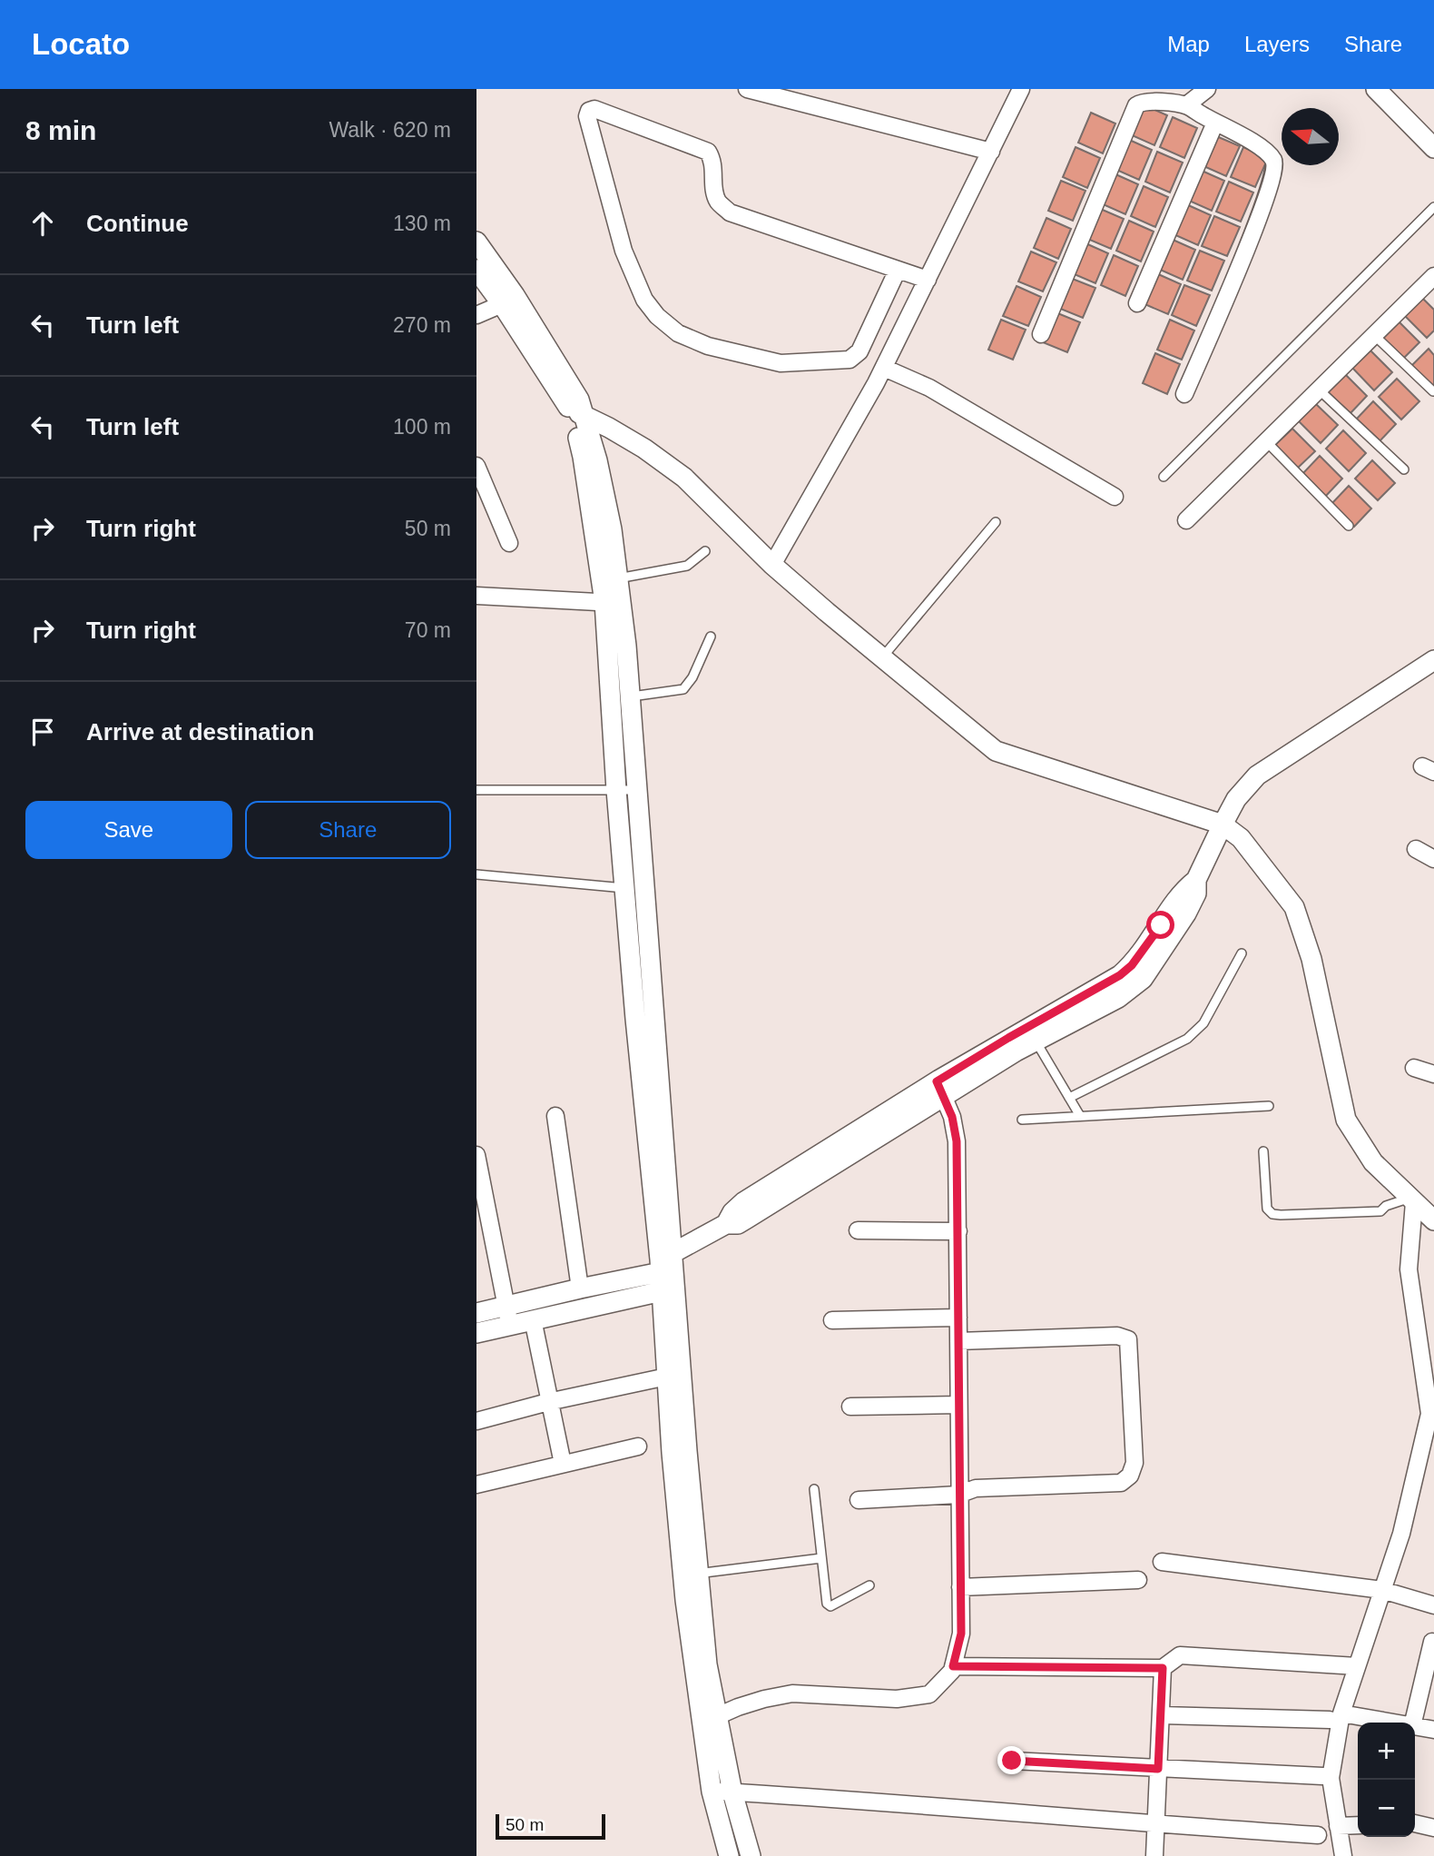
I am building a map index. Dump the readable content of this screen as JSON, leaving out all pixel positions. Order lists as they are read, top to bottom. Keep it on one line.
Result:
{"scale_bar":"50 m","north":"left","page":{"header":"Locato","nav":["Map","Layers","Share"],"heading":["8 min","Walk · 620 m"],"list":[["Continue","130 m"],["Turn left","270 m"],["Turn left","100 m"],["Turn right","50 m"],["Turn right","70 m"],"Arrive at destination"],"buttons":["Save","Share"],"map_buttons":["+","−"],"scale":"50 m"}}
